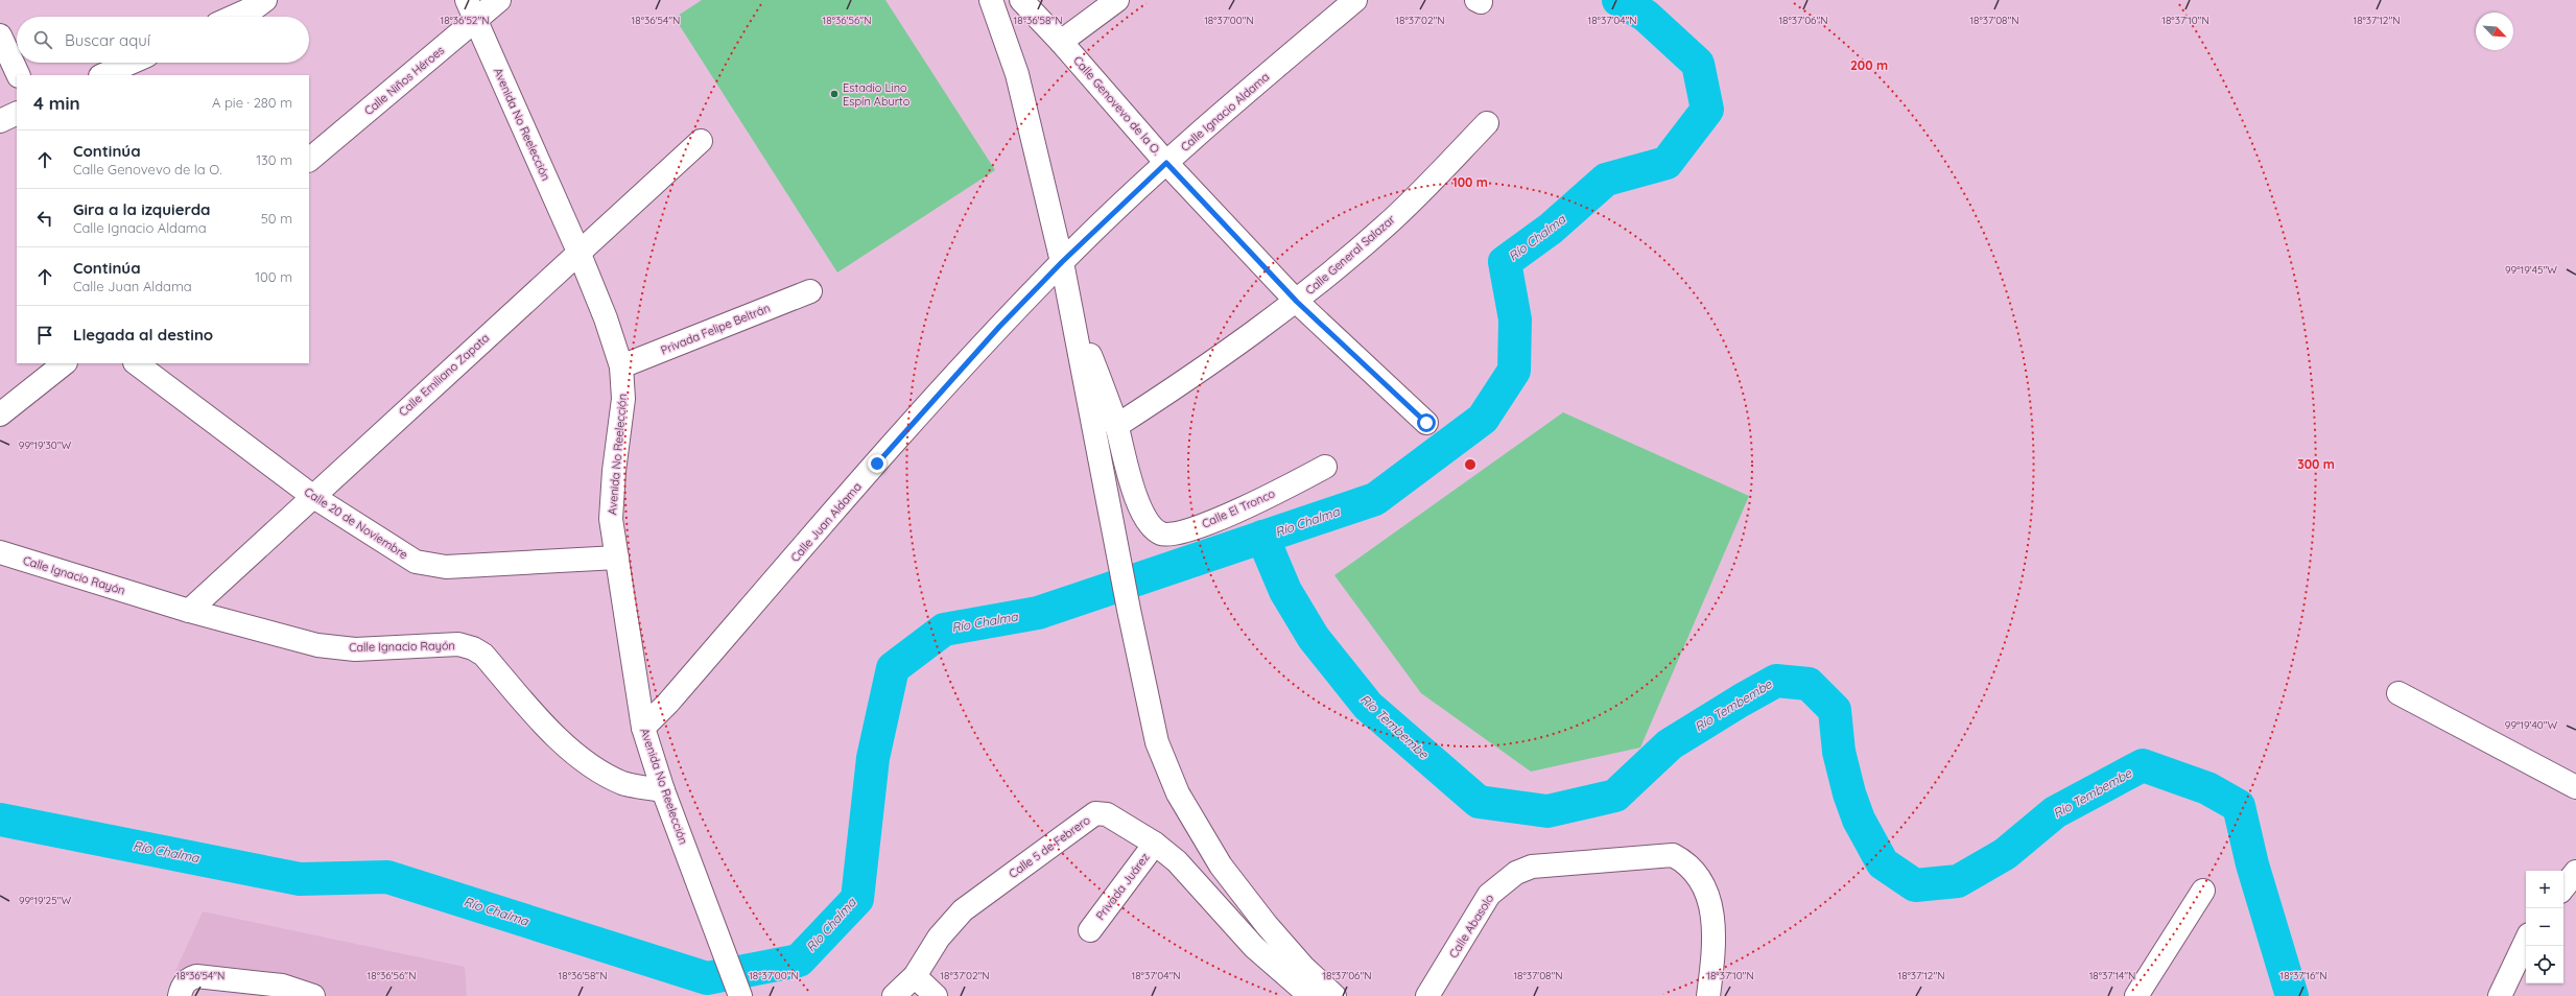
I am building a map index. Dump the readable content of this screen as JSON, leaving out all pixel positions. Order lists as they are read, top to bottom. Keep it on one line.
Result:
{"streets":{"street":["Calle Niños Héroes","Calle Genovevo de la O.","Calle Ignacio Aldama","Avenida No Reelección","Calle General Salazar","Privada Felipe Beltrán","Calle Emiliano Zapata","Calle El Tronco","Calle Juan Aldama","Calle 20 de Noviembre","Calle Ignacio Rayón","Calle 5 de Febrero","Privada Juárez","Calle Abasolo"]},"crossings":[["Calle Niños Héroes","Avenida No Reelección"],["Calle Genovevo de la O.","Calle Ignacio Aldama"],["Calle Genovevo de la O.","Calle General Salazar"],["Calle Ignacio Aldama","Calle Juan Aldama"],["Avenida No Reelección","Privada Felipe Beltrán"],["Avenida No Reelección","Calle Emiliano Zapata"],["Avenida No Reelección","Calle Juan Aldama"],["Avenida No Reelección","Calle 20 de Noviembre"],["Avenida No Reelección","Calle Ignacio Rayón"],["Calle General Salazar","Calle El Tronco"],["Calle Emiliano Zapata","Calle 20 de Noviembre"],["Calle Emiliano Zapata","Calle Ignacio Rayón"],["Calle 5 de Febrero","Privada Juárez"]],"water":["Río Chalma","Río Tembembe"],"places":["Estadio Lino Espín Aburto"],"north":"bottom right","page":{"search":"Buscar aquí","heading":["4 min","A pie · 280 m"],"list":[["Continúa","Calle Genovevo de la O.","130 m"],["Gira a la izquierda","Calle Ignacio Aldama","50 m"],["Continúa","Calle Juan Aldama","100 m"],"Llegada al destino"],"map_buttons":["+","−"]},"coordinates":["18°36'52\"N","18°36'54\"N","18°36'56\"N","18°36'58\"N","18°37'00\"N","18°37'02\"N","18°37'04\"N","18°37'06\"N","18°37'08\"N","18°37'10\"N","18°37'12\"N","99°19'45\"W","99°19'30\"W","99°19'40\"W","99°19'25\"W","18°37'14\"N","18°37'16\"N"],"rings":["200 m","100 m","300 m"]}
